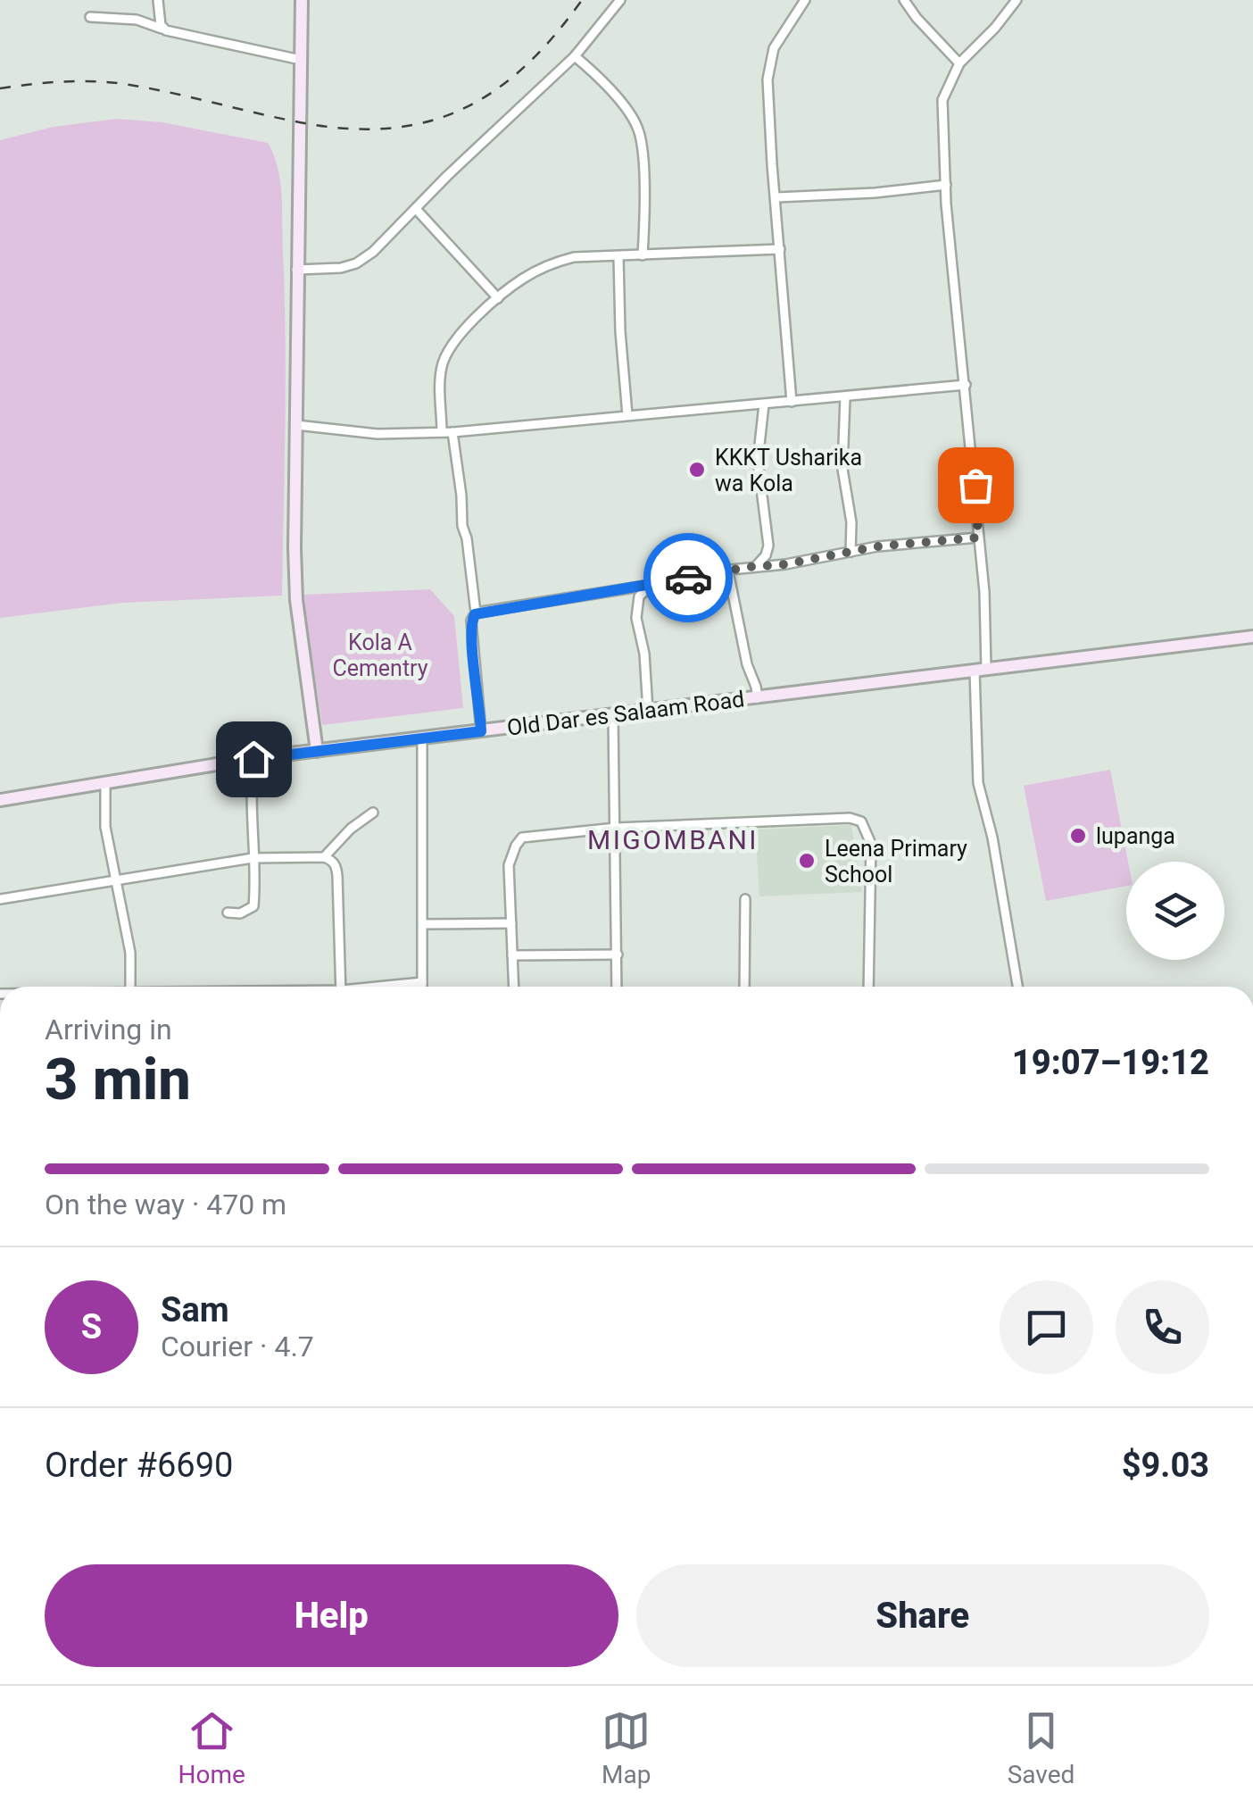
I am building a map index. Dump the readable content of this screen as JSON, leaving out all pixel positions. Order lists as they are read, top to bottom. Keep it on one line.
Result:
{"streets":{"main road":["Old Dar es Salaam Road"]},"districts":["MIGOMBANI"],"parks":["Kola A Cementry"],"places":["KKKT Usharika wa Kola","lupanga","Leena Primary School"],"page":{"heading":["3 min","Arriving in","19:07–19:12"],"panel":["Sam","Courier · 4.7","Order #6690","$9.03"],"bar":"On the way · 470 m","round":"S","buttons":["Help","Share"],"tabs":["Home","Map","Saved"]}}
